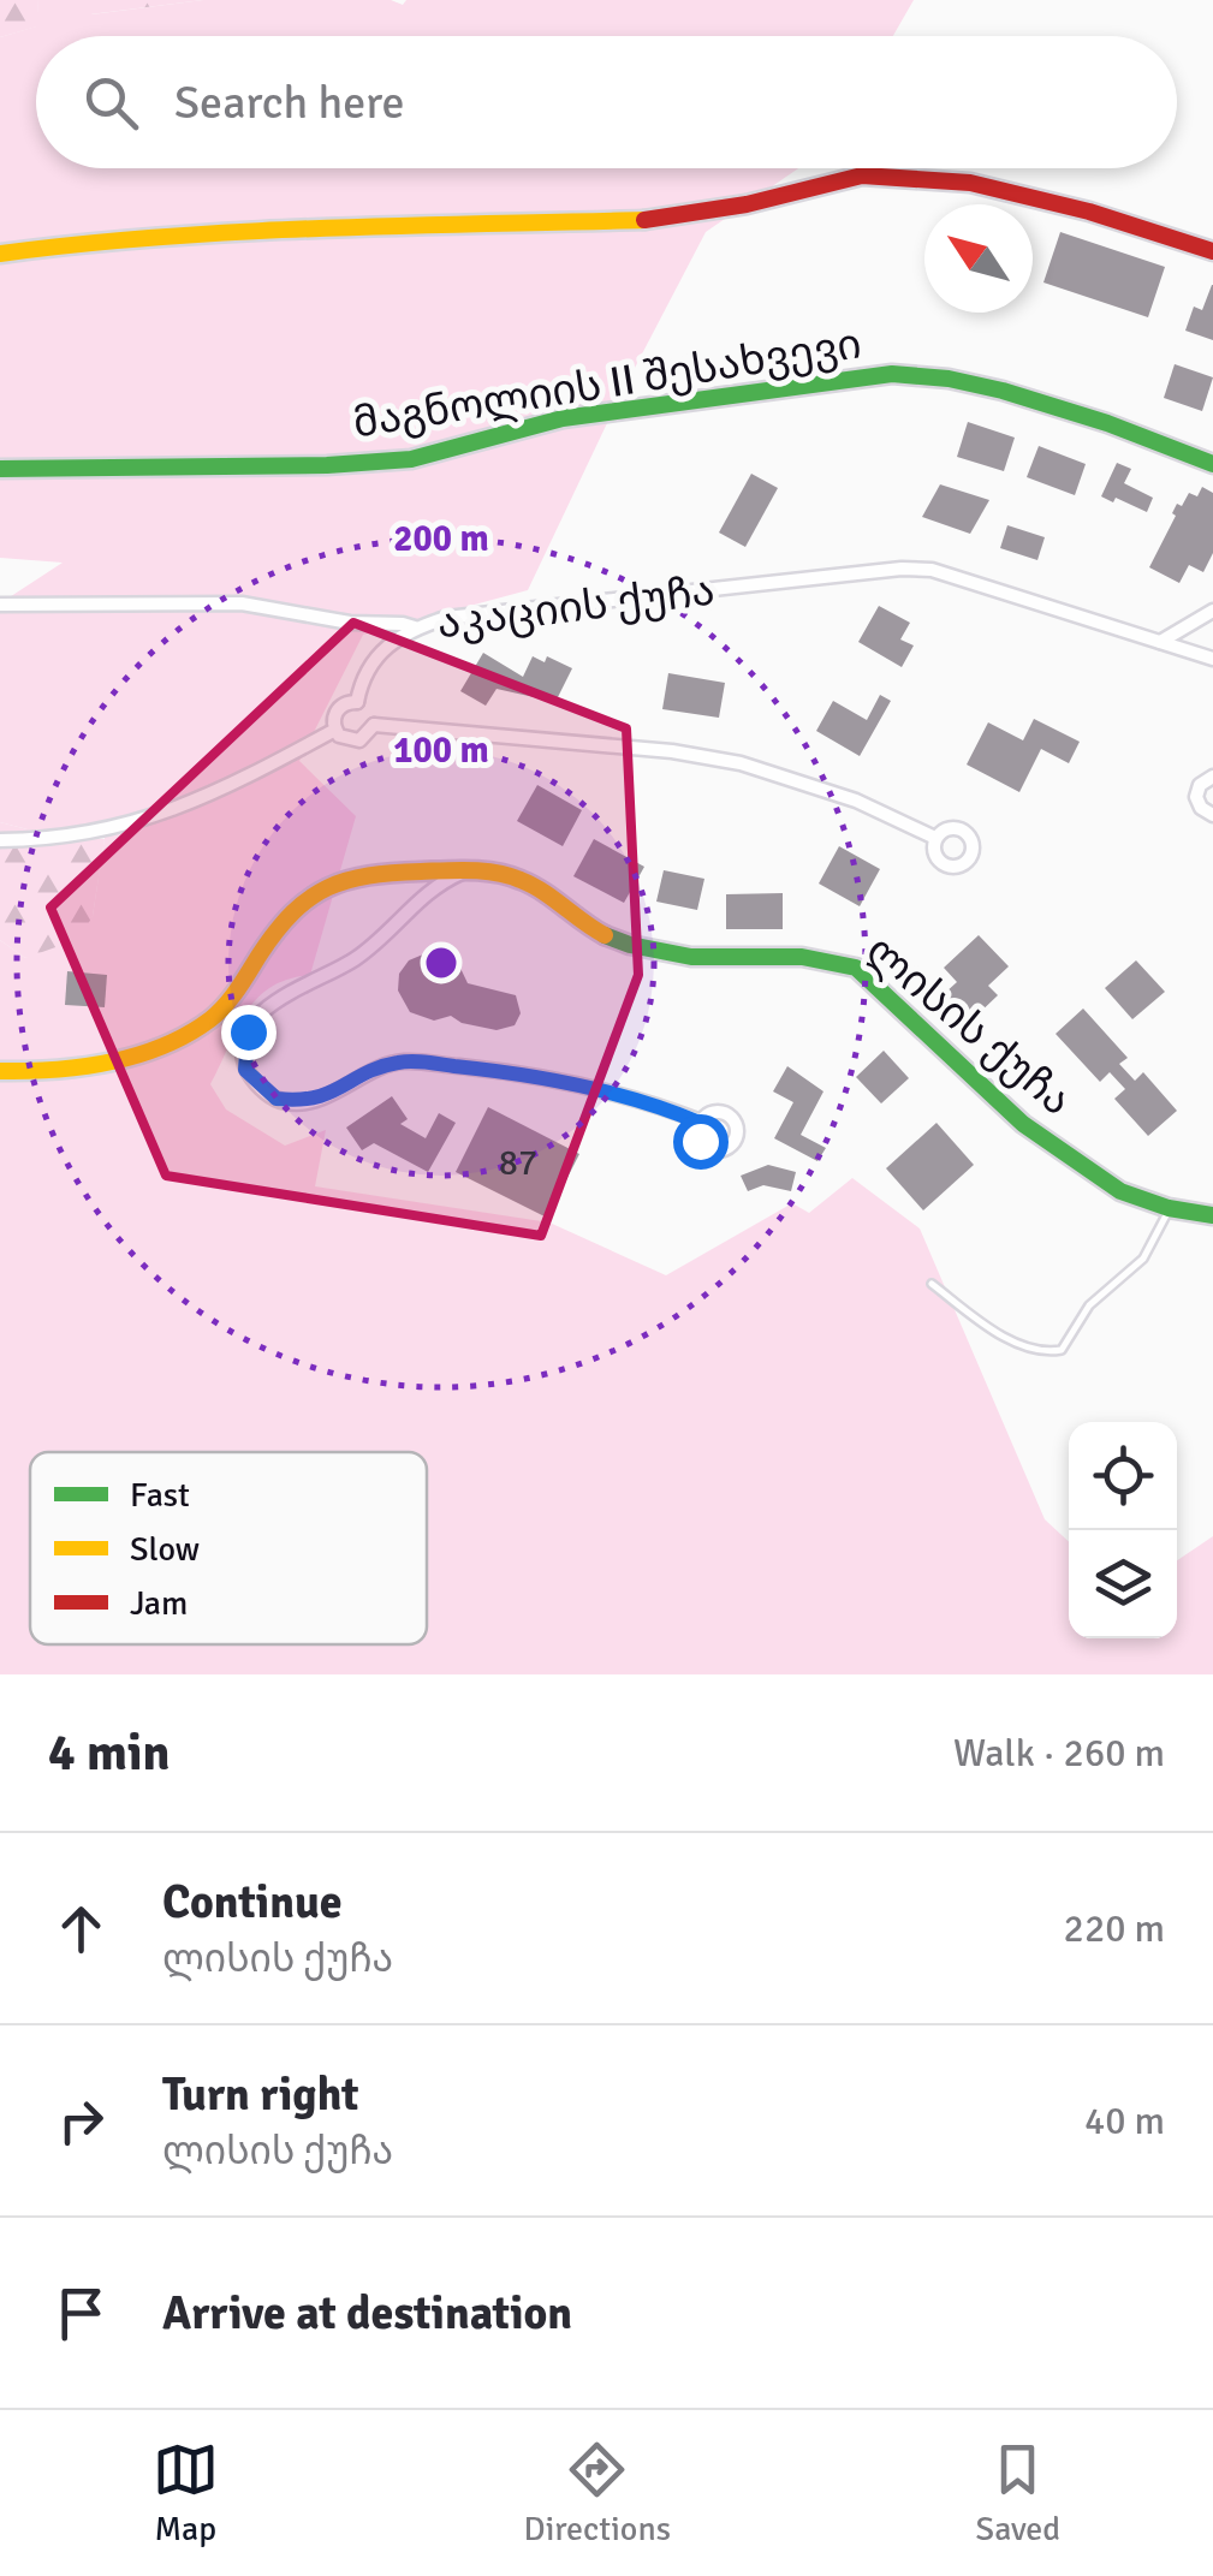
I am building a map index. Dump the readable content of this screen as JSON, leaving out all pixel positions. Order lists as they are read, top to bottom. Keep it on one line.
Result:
{"streets":{"street":["მაგნოლიის II შესახვევი","აკაციის ქუჩა","ლისის ქუჩა"]},"house_numbers":["87"],"legend":["Fast","Slow","Jam"],"north":"top left","page":{"search":"Search here","heading":["4 min","Walk · 260 m"],"list":[["Continue","ლისის ქუჩა","220 m"],["Turn right","ლისის ქუჩა","40 m"],"Arrive at destination"],"nav":["Map","Directions","Saved"]},"rings":["200 m","100 m"]}
